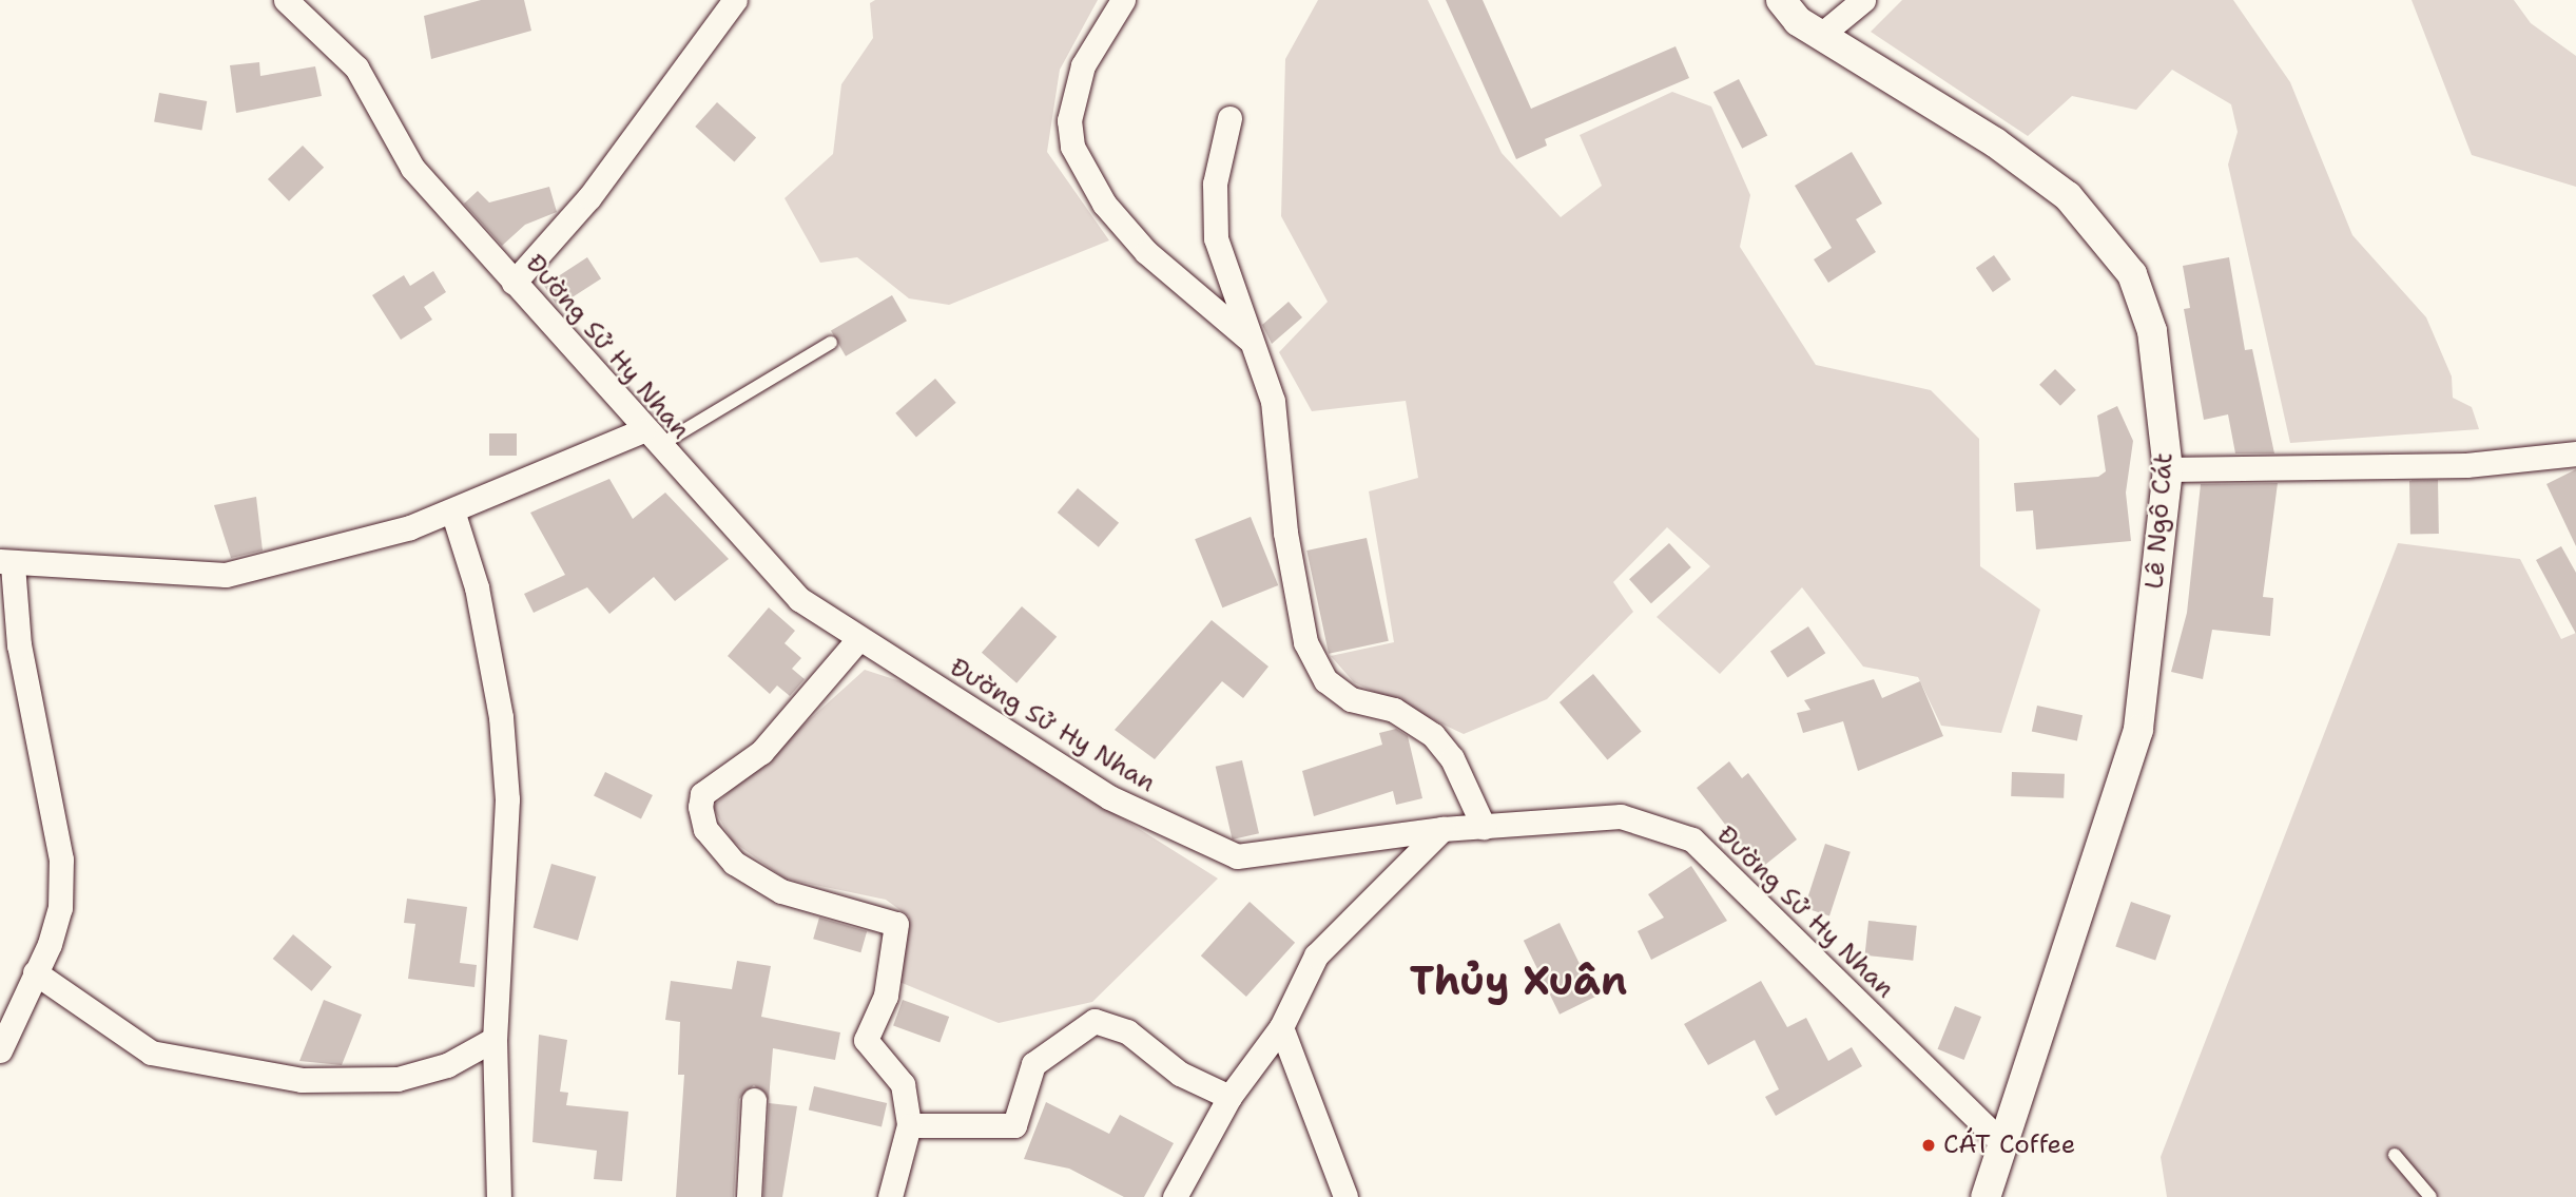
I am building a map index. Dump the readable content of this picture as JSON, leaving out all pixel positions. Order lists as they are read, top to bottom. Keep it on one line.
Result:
{"streets":{"street":["Đường Sử Hy Nhan","Lê Ngô Cát"]},"crossings":[["Đường Sử Hy Nhan","Lê Ngô Cát"]],"districts":["Thủy Xuân"],"places":["CÁT Coffee"]}
